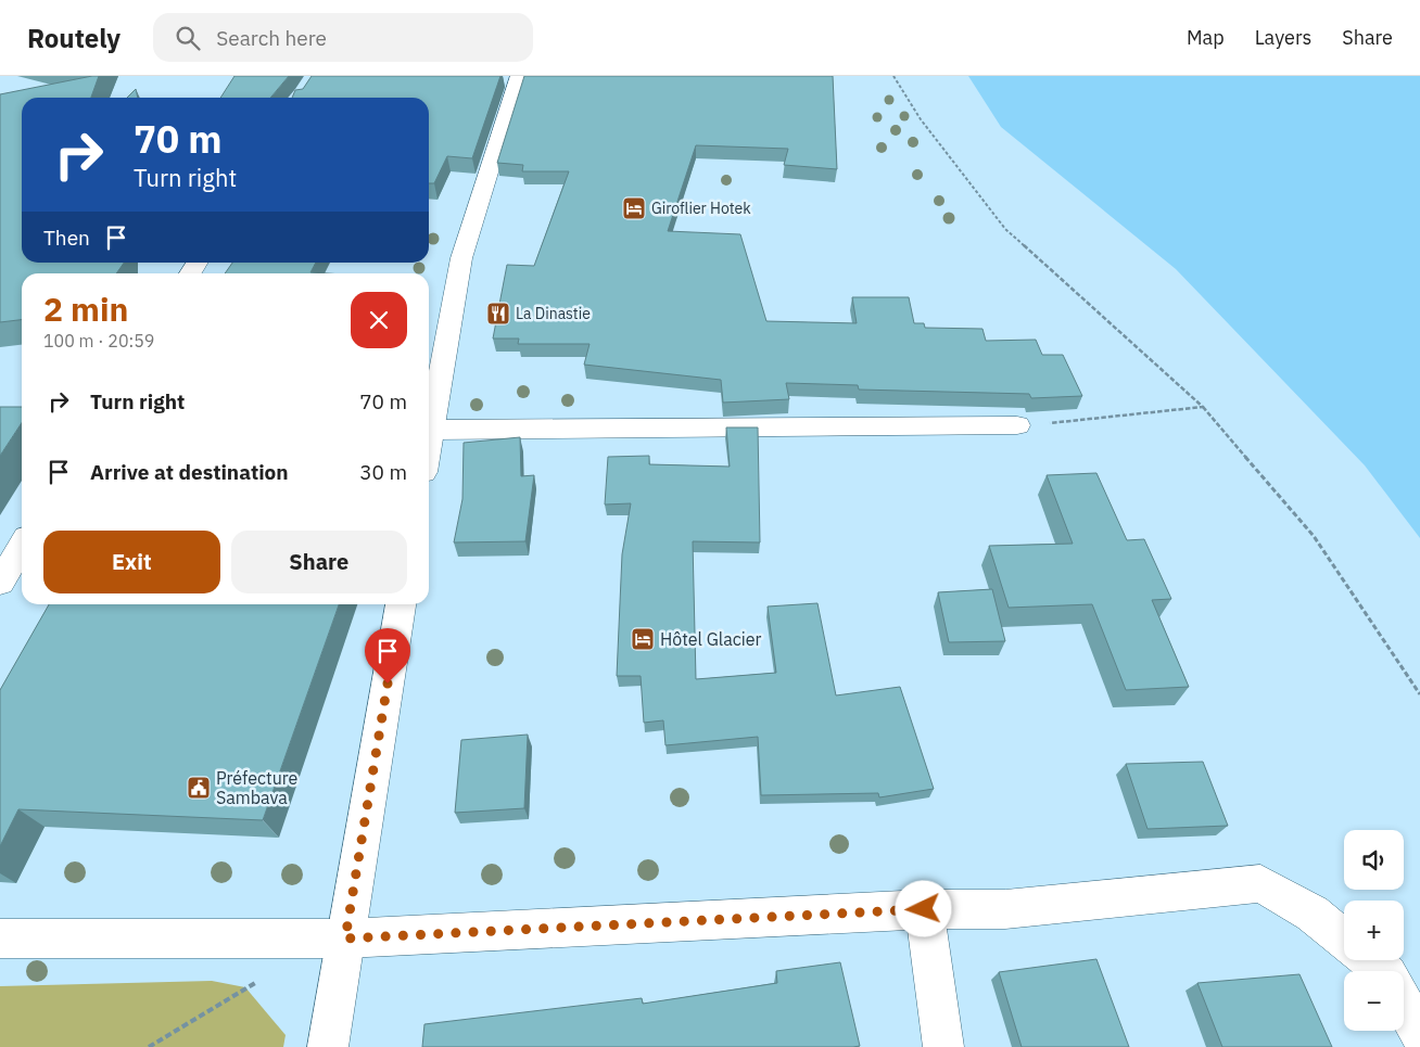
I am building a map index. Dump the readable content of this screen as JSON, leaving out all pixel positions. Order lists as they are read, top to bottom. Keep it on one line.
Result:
{"places":{"hotel":["Giroflier Hotek","Hôtel Glacier"],"restaurant":["La Dinastie"],"public building":["Préfecture Sambava"]},"page":{"header":"Routely","search":"Search here","nav":["Map","Layers","Share"],"turn":["70 m","Turn right"],"then":"Then","heading":["2 min","100 m · 20:59"],"list":[{"name":"Turn right","value":"70 m"},{"name":"Arrive at destination","value":"30 m"}],"buttons":["Exit","Share"],"map_buttons":["+","−"]}}
